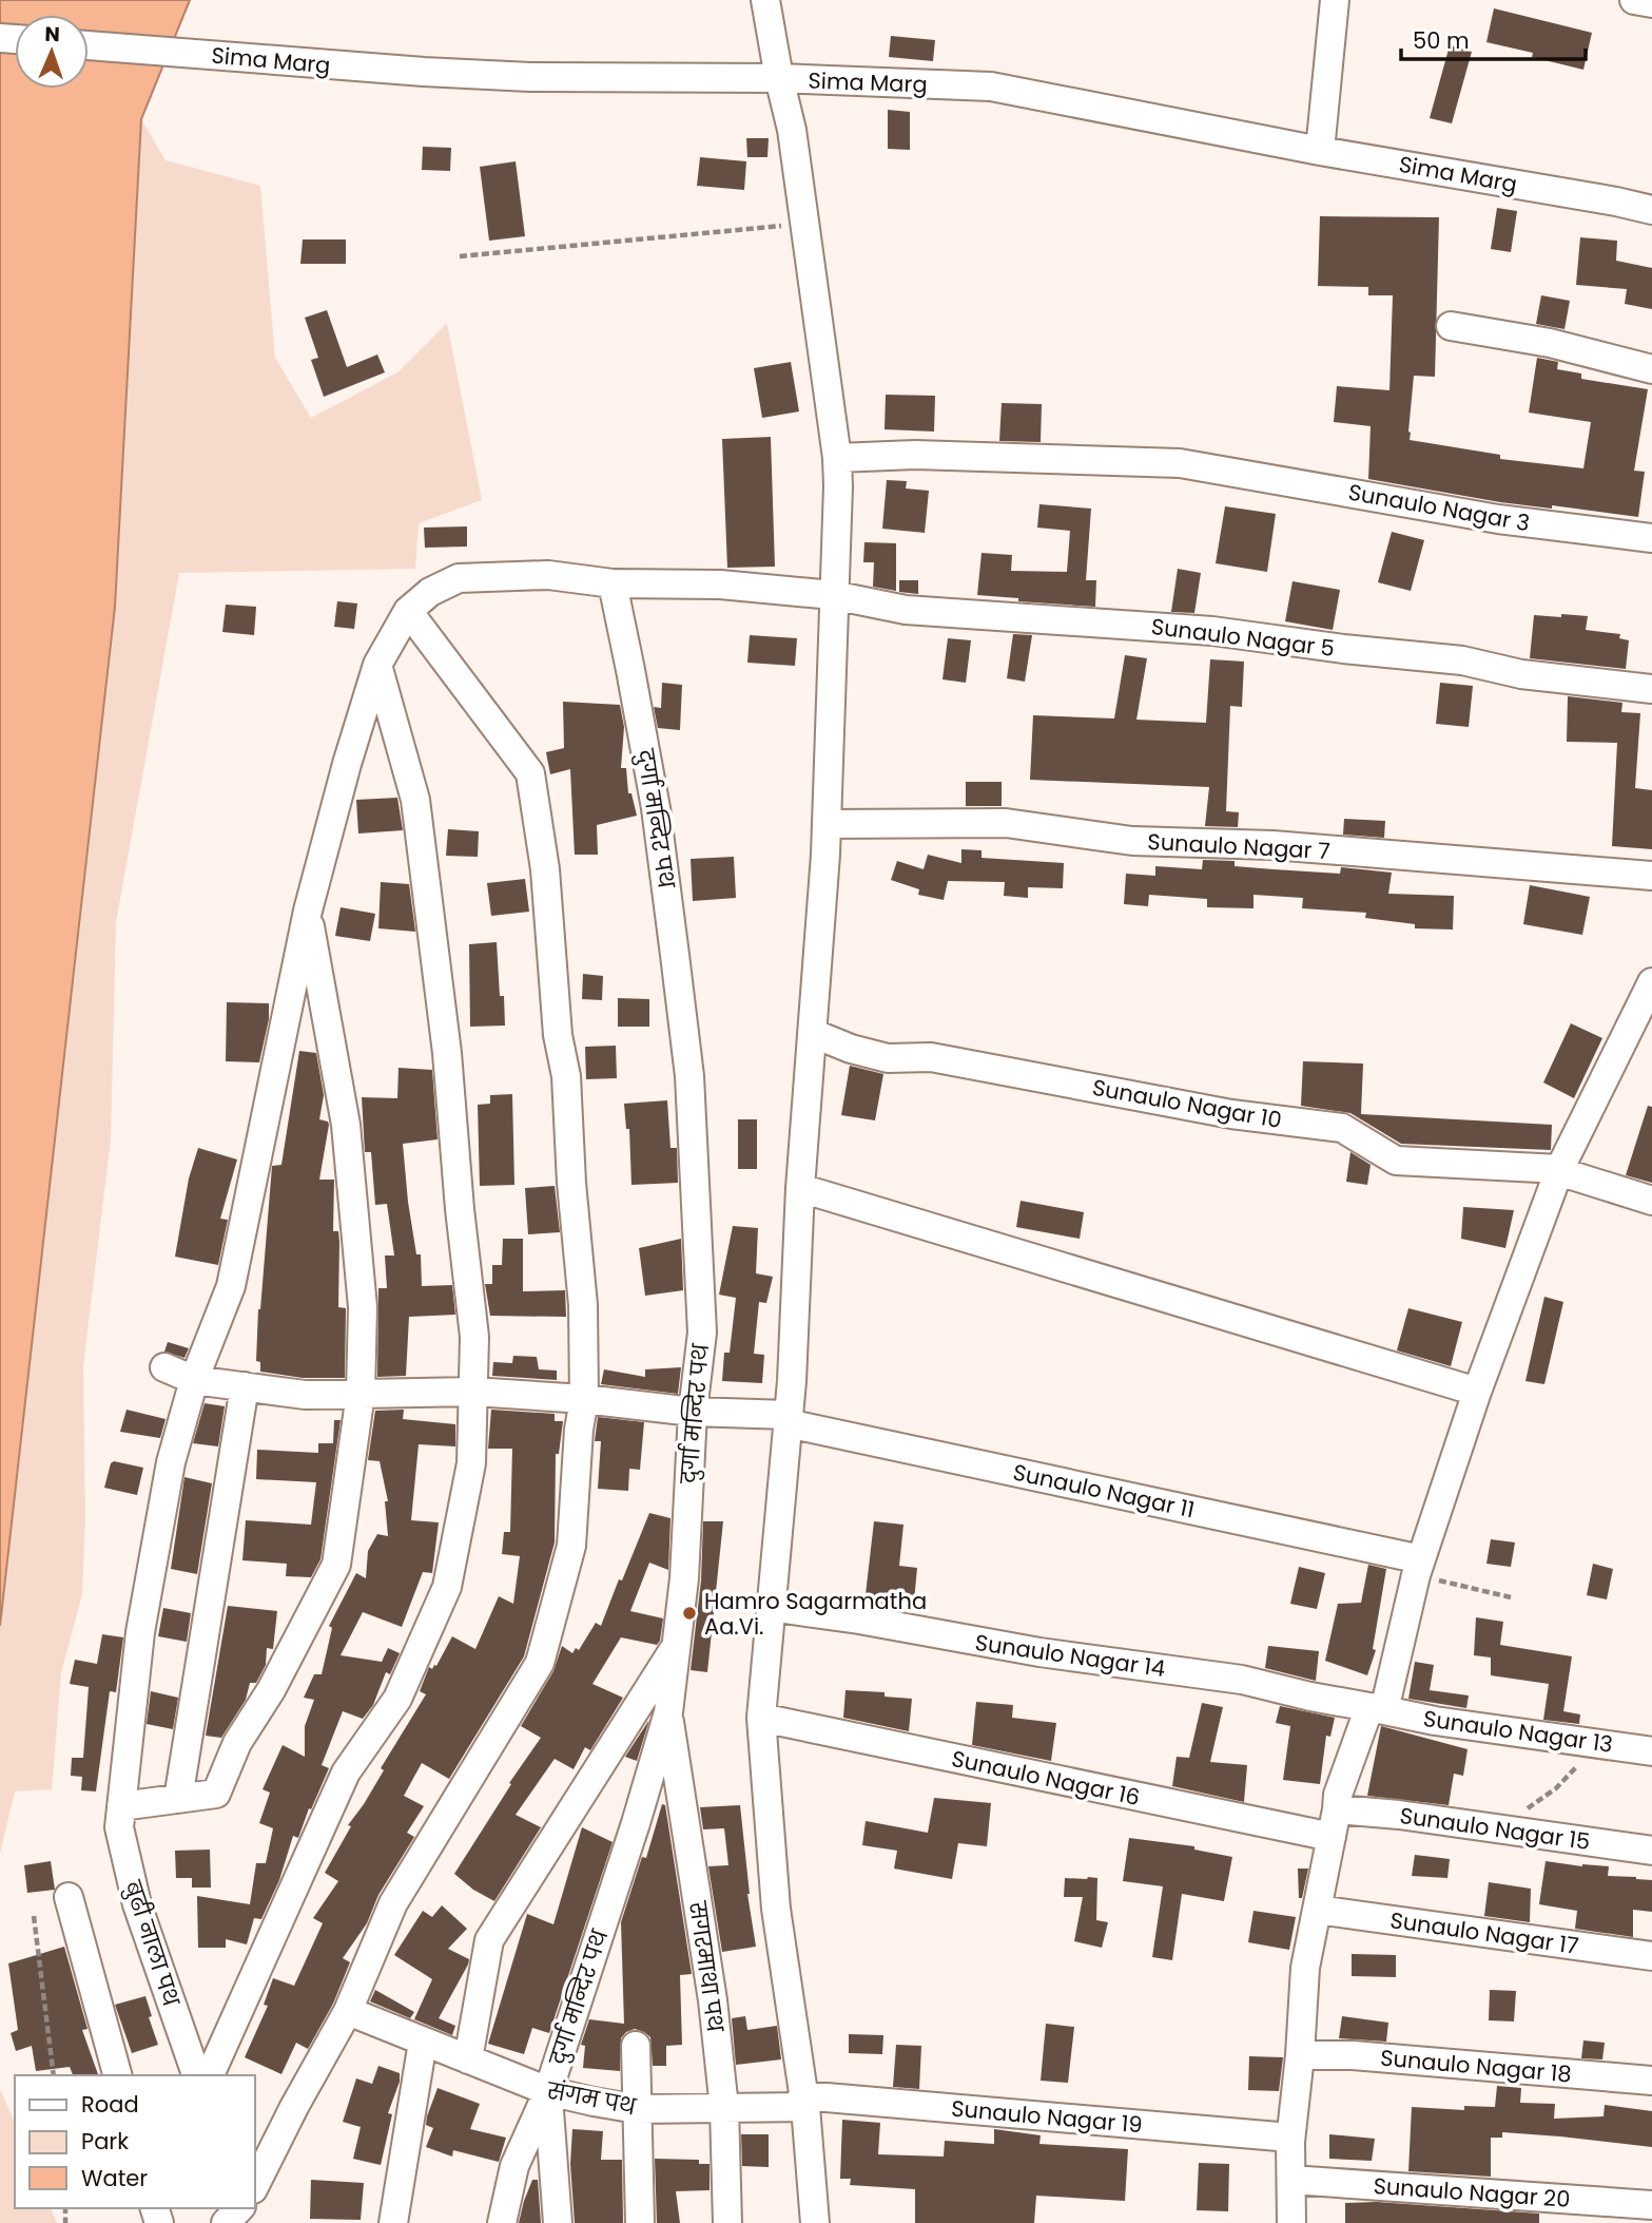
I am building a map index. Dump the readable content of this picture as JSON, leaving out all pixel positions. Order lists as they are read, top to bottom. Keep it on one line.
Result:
{"streets":{"street":["Sima Marg","Sunaulo Nagar 3","Sunaulo Nagar 5","दुर्गा मन्दिर पथ","Sunaulo Nagar 7","Sunaulo Nagar 10","Sunaulo Nagar 11","Sunaulo Nagar 14","Sunaulo Nagar 13","Sunaulo Nagar 16","Sunaulo Nagar 15","Sunaulo Nagar 17","बुढी नाला पथ","सगरमाथा पथ","Sunaulo Nagar 18","संगम पथ","Sunaulo Nagar 19","Sunaulo Nagar 20"]},"crossings":[["Sunaulo Nagar 5","दुर्गा मन्दिर पथ"],["Sunaulo Nagar 5","बुढी नाला पथ"],["दुर्गा मन्दिर पथ","Sunaulo Nagar 11"],["दुर्गा मन्दिर पथ","सगरमाथा पथ"],["दुर्गा मन्दिर पथ","संगम पथ"],["Sunaulo Nagar 11","बुढी नाला पथ"],["Sunaulo Nagar 14","Sunaulo Nagar 13"],["सगरमाथा पथ","संगम पथ"],["संगम पथ","Sunaulo Nagar 19"]],"places":["Hamro Sagarmatha Aa.Vi."],"legend":["Road","Park","Water"],"scale_bar":"50 m","north":"top"}
